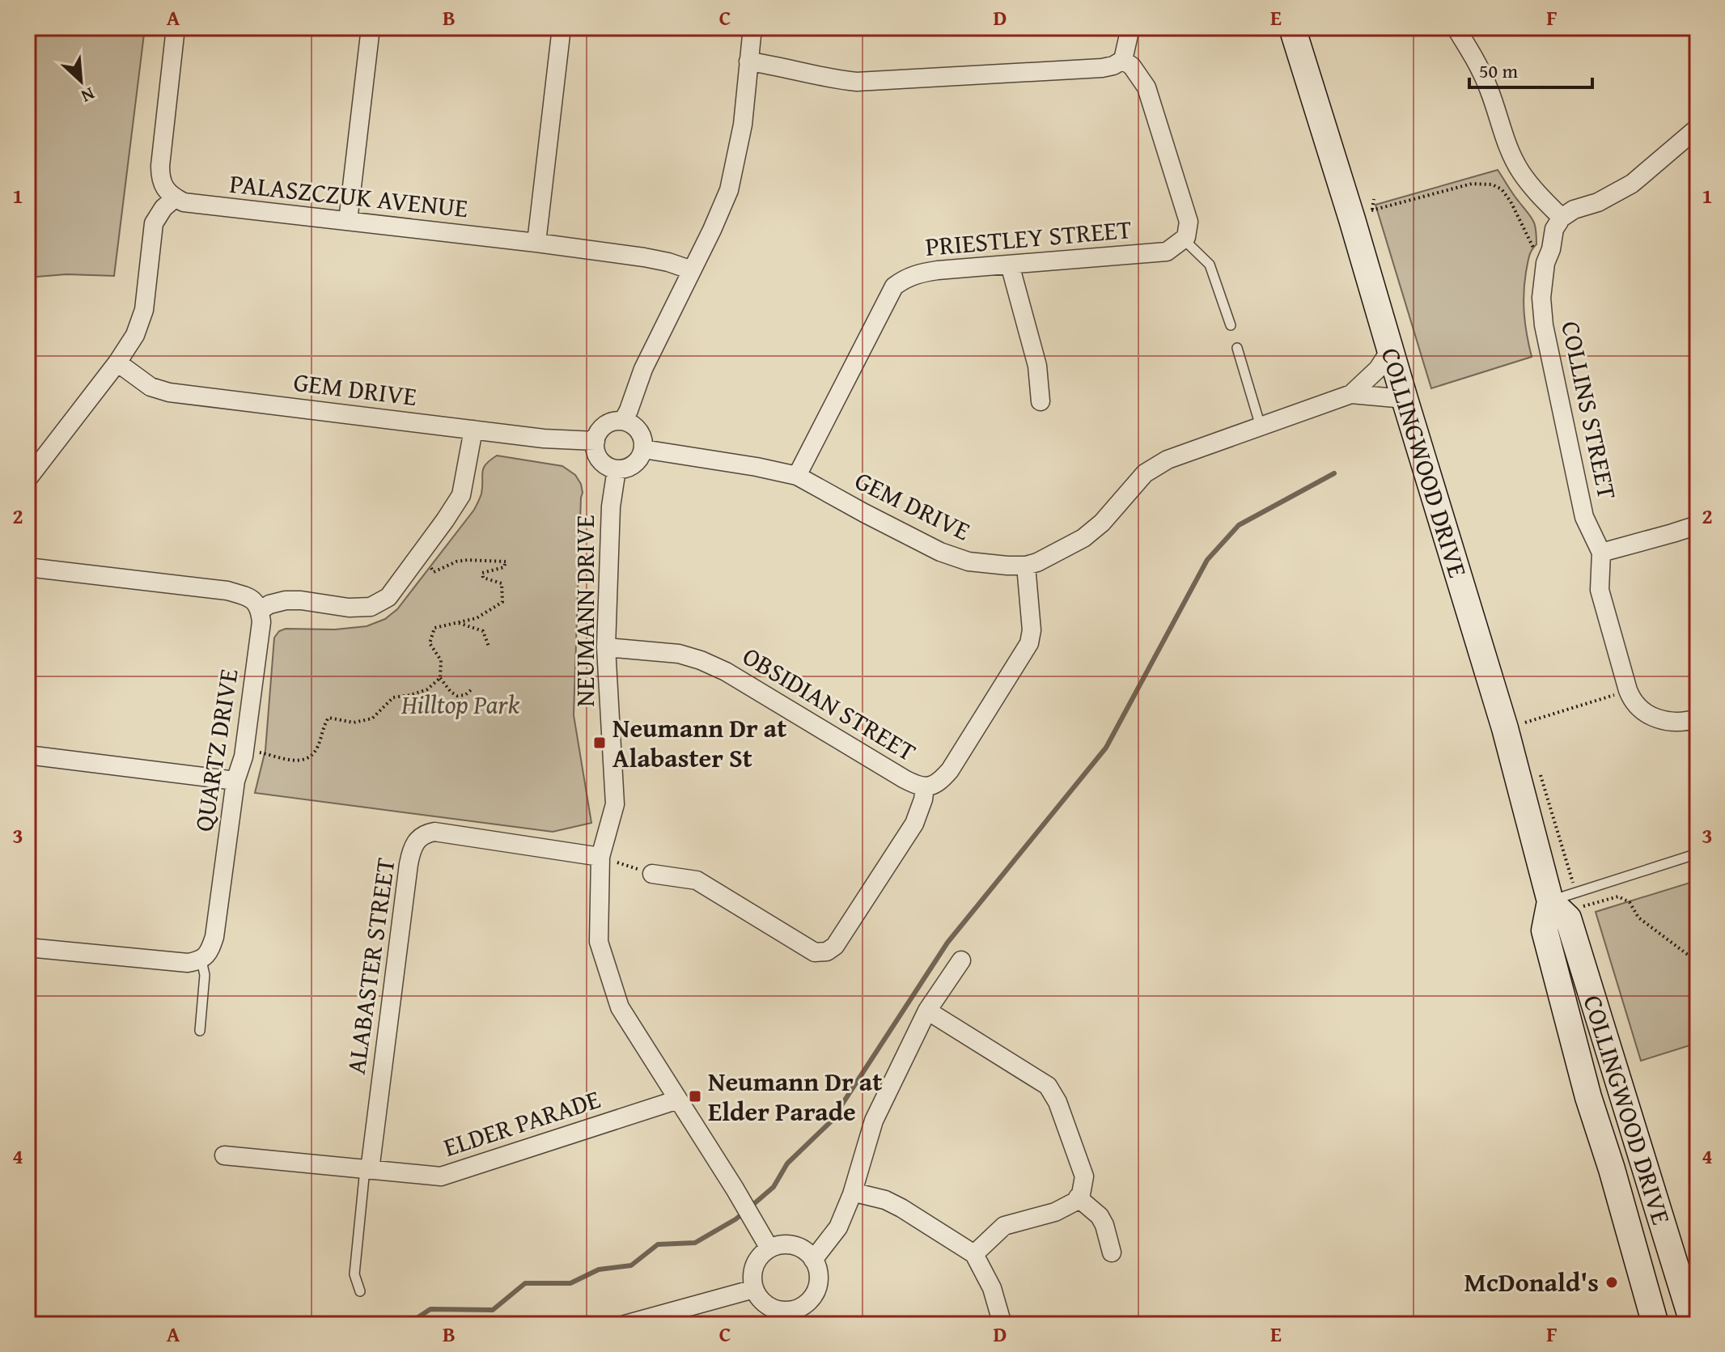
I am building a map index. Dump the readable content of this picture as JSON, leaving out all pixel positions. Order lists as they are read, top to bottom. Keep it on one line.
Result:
{"streets":{"main road":["COLLINGWOOD DRIVE"],"street":["PALASZCZUK AVENUE","PRIESTLEY STREET","GEM DRIVE","COLLINS STREET","NEUMANN DRIVE","OBSIDIAN STREET","QUARTZ DRIVE","ALABASTER STREET","ELDER PARADE"]},"crossings":[["PRIESTLEY STREET","GEM DRIVE"],["GEM DRIVE","COLLINGWOOD DRIVE"],["GEM DRIVE","NEUMANN DRIVE"],["GEM DRIVE","OBSIDIAN STREET"],["NEUMANN DRIVE","OBSIDIAN STREET"],["NEUMANN DRIVE","ALABASTER STREET"],["NEUMANN DRIVE","ELDER PARADE"],["ALABASTER STREET","ELDER PARADE"]],"parks":["Hilltop Park"],"places":{"transit":["Neumann Dr at Alabaster St","Neumann Dr at Elder Parade"],"other":["McDonald's"]},"scale_bar":"50 m","north":"bottom right","grid":{"columns":["A","B","C","D","E","F"],"rows":["1","2","3","4"]}}
